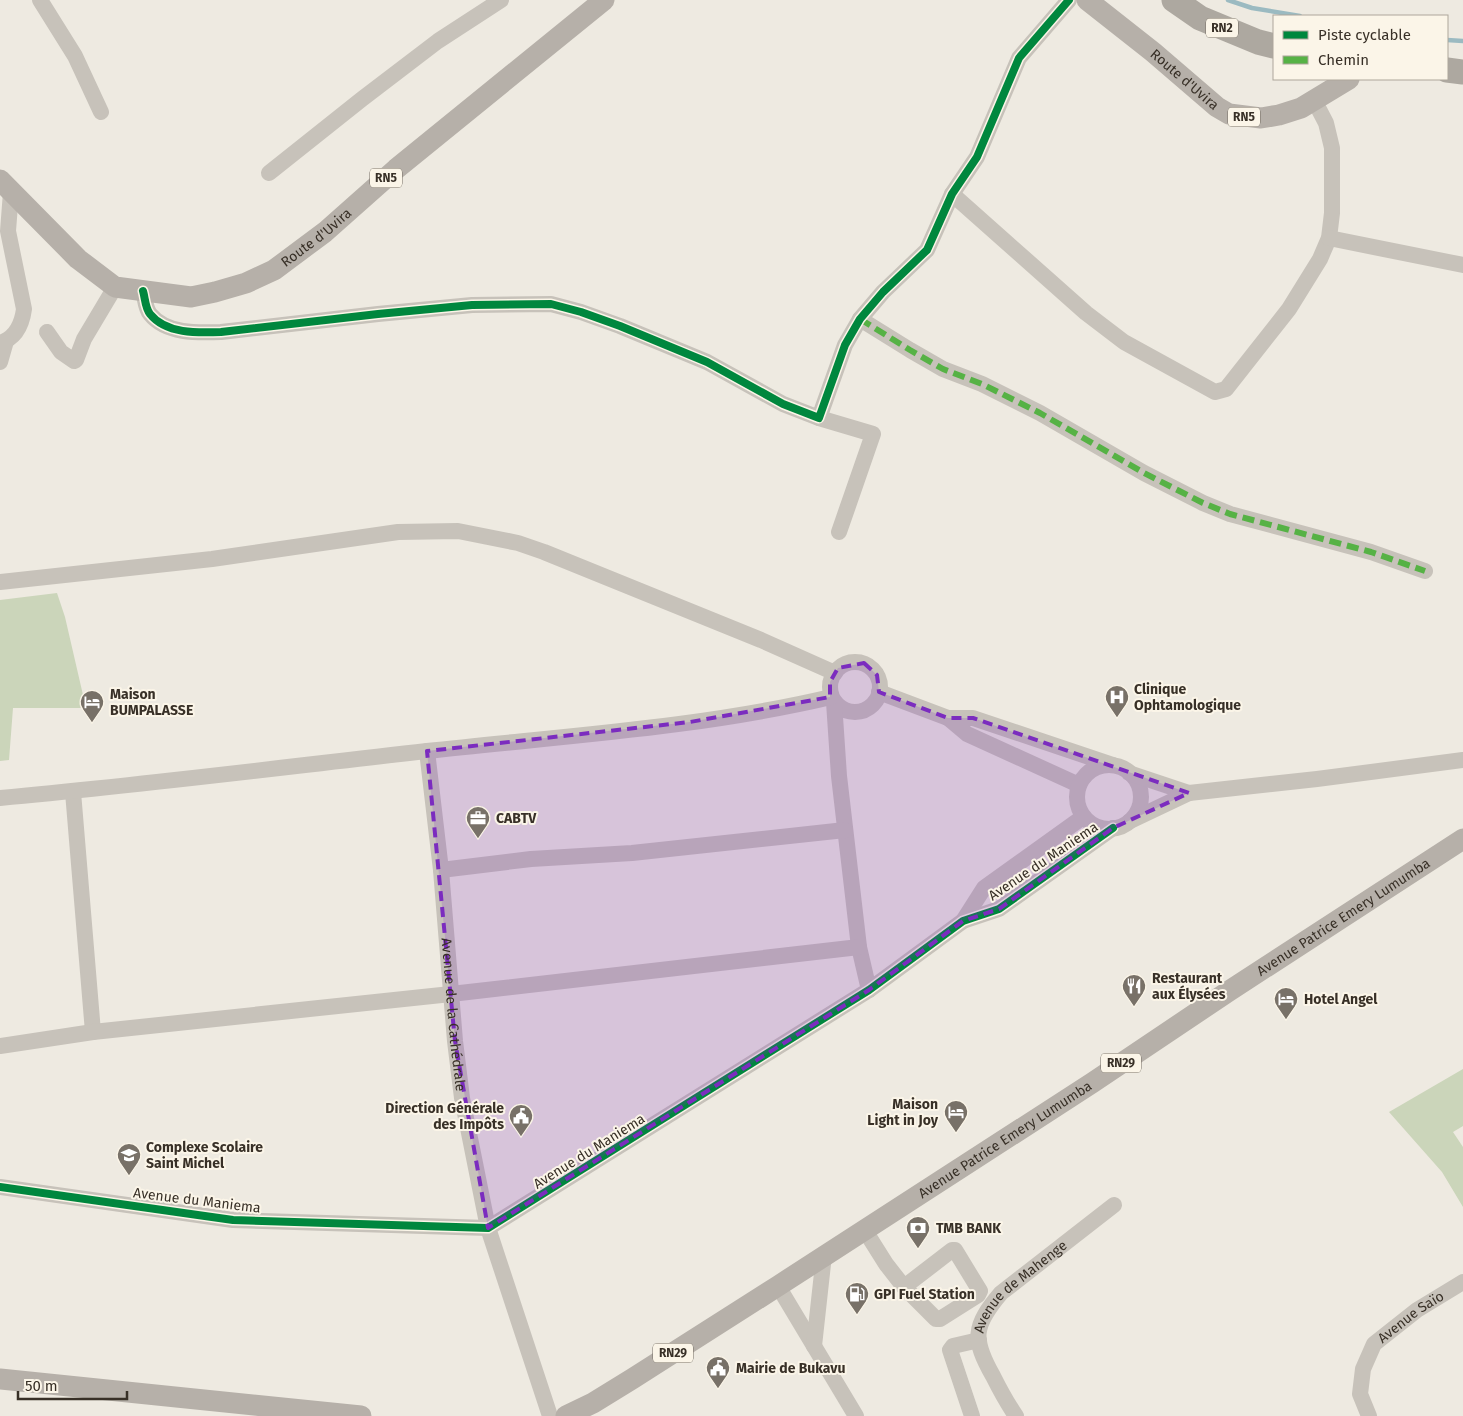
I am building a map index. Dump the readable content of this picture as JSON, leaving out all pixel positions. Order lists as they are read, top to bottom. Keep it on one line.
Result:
{"streets":{"highway":["RN2"],"main road":["Route d'Uvira","RN5","Avenue Patrice Emery Lumumba","RN29"],"street":["Avenue du Maniema","Avenue de la Cathédrale","Avenue de Mahenge","Avenue Saïo"]},"crossings":[["Avenue du Maniema","Avenue de la Cathédrale"]],"places":{"hospital":["Clinique Ophtamologique"],"hotel":["Maison BUMPALASSE","Hotel Angel","Maison Light in Joy"],"office":["CABTV"],"restaurant":["Restaurant aux Élysées"],"public building":["Direction Générale des Impôts","Mairie de Bukavu"],"school or university":["Complexe Scolaire Saint Michel"],"bank":["TMB BANK"],"fuel station":["GPI Fuel Station"]},"legend":["Piste cyclable","Chemin"],"scale_bar":"50 m"}
